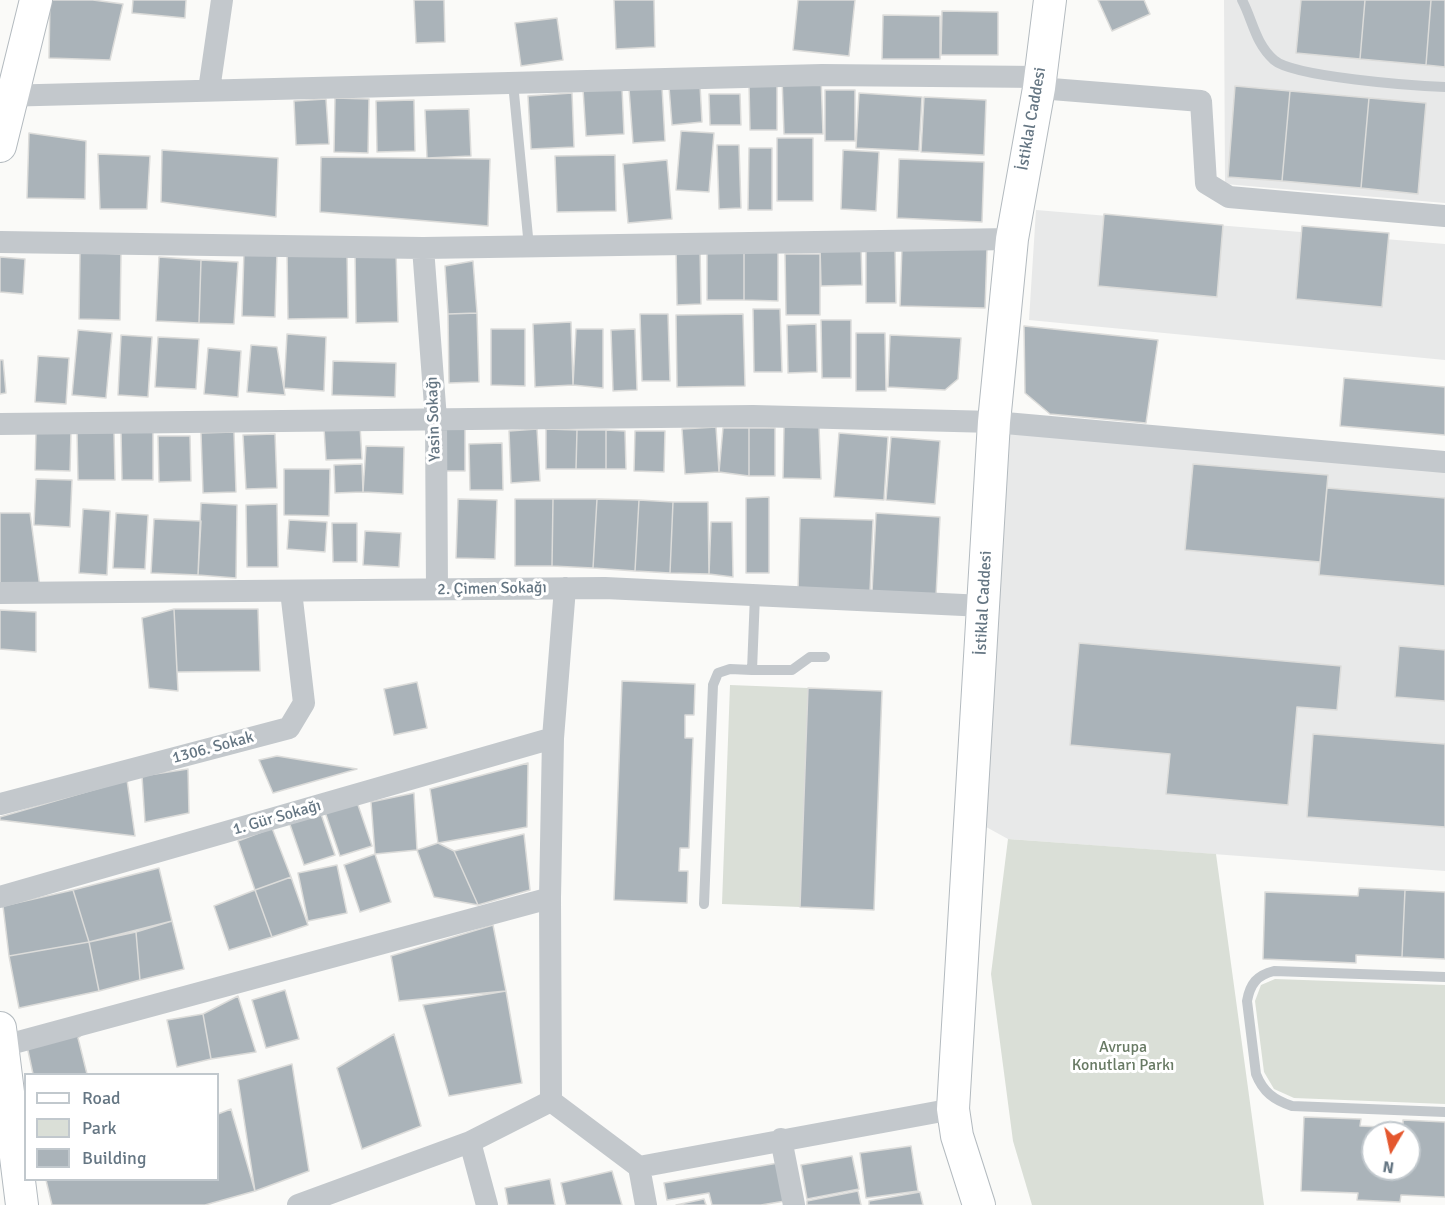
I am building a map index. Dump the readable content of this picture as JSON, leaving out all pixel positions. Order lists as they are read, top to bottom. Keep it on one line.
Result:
{"streets":{"street":["İstiklal Caddesi","Yasin Sokağı","2. Çimen Sokağı","1306. Sokak","1. Gür Sokağı"]},"crossings":[["İstiklal Caddesi","2. Çimen Sokağı"],["Yasin Sokağı","2. Çimen Sokağı"],["2. Çimen Sokağı","1306. Sokak"]],"parks":["Avrupa Konutları Parkı"],"legend":["Road","Park","Building"],"north":"bottom"}
